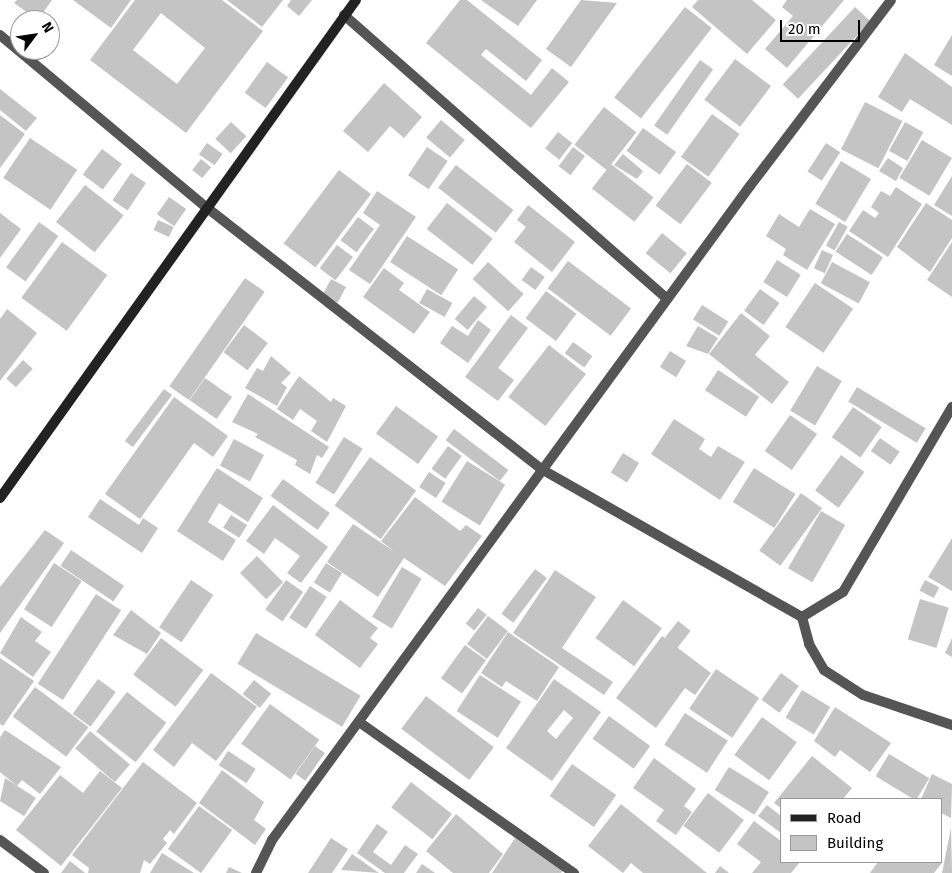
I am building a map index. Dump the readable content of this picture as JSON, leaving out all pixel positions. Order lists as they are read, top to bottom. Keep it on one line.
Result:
{"legend":["Road","Building"],"scale_bar":"20 m","north":"top right"}
